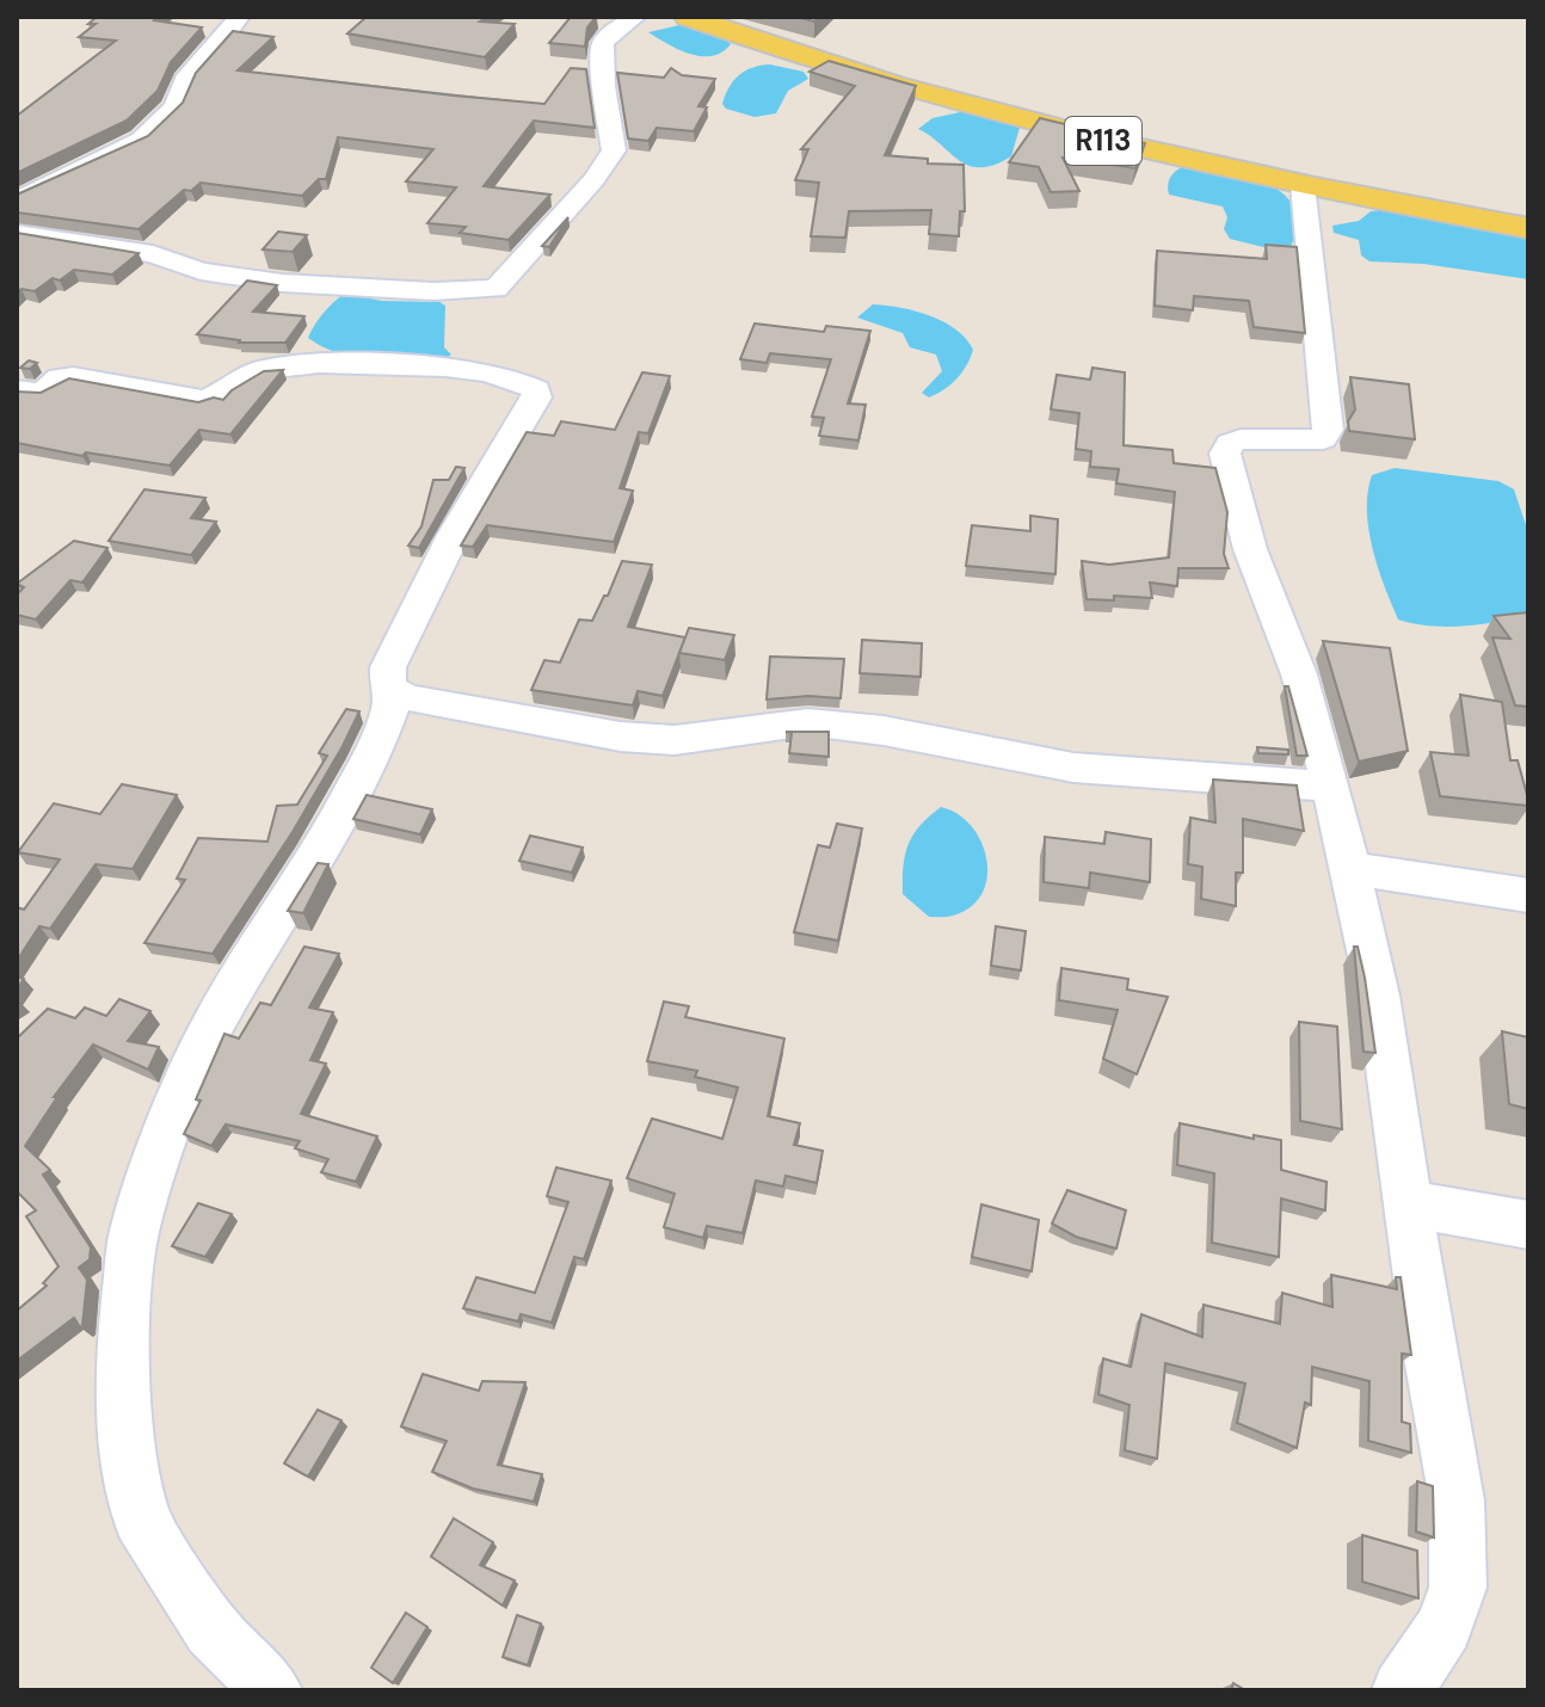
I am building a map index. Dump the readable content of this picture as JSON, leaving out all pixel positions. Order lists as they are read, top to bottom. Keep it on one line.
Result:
{"streets":{"main road":["R113"]}}
